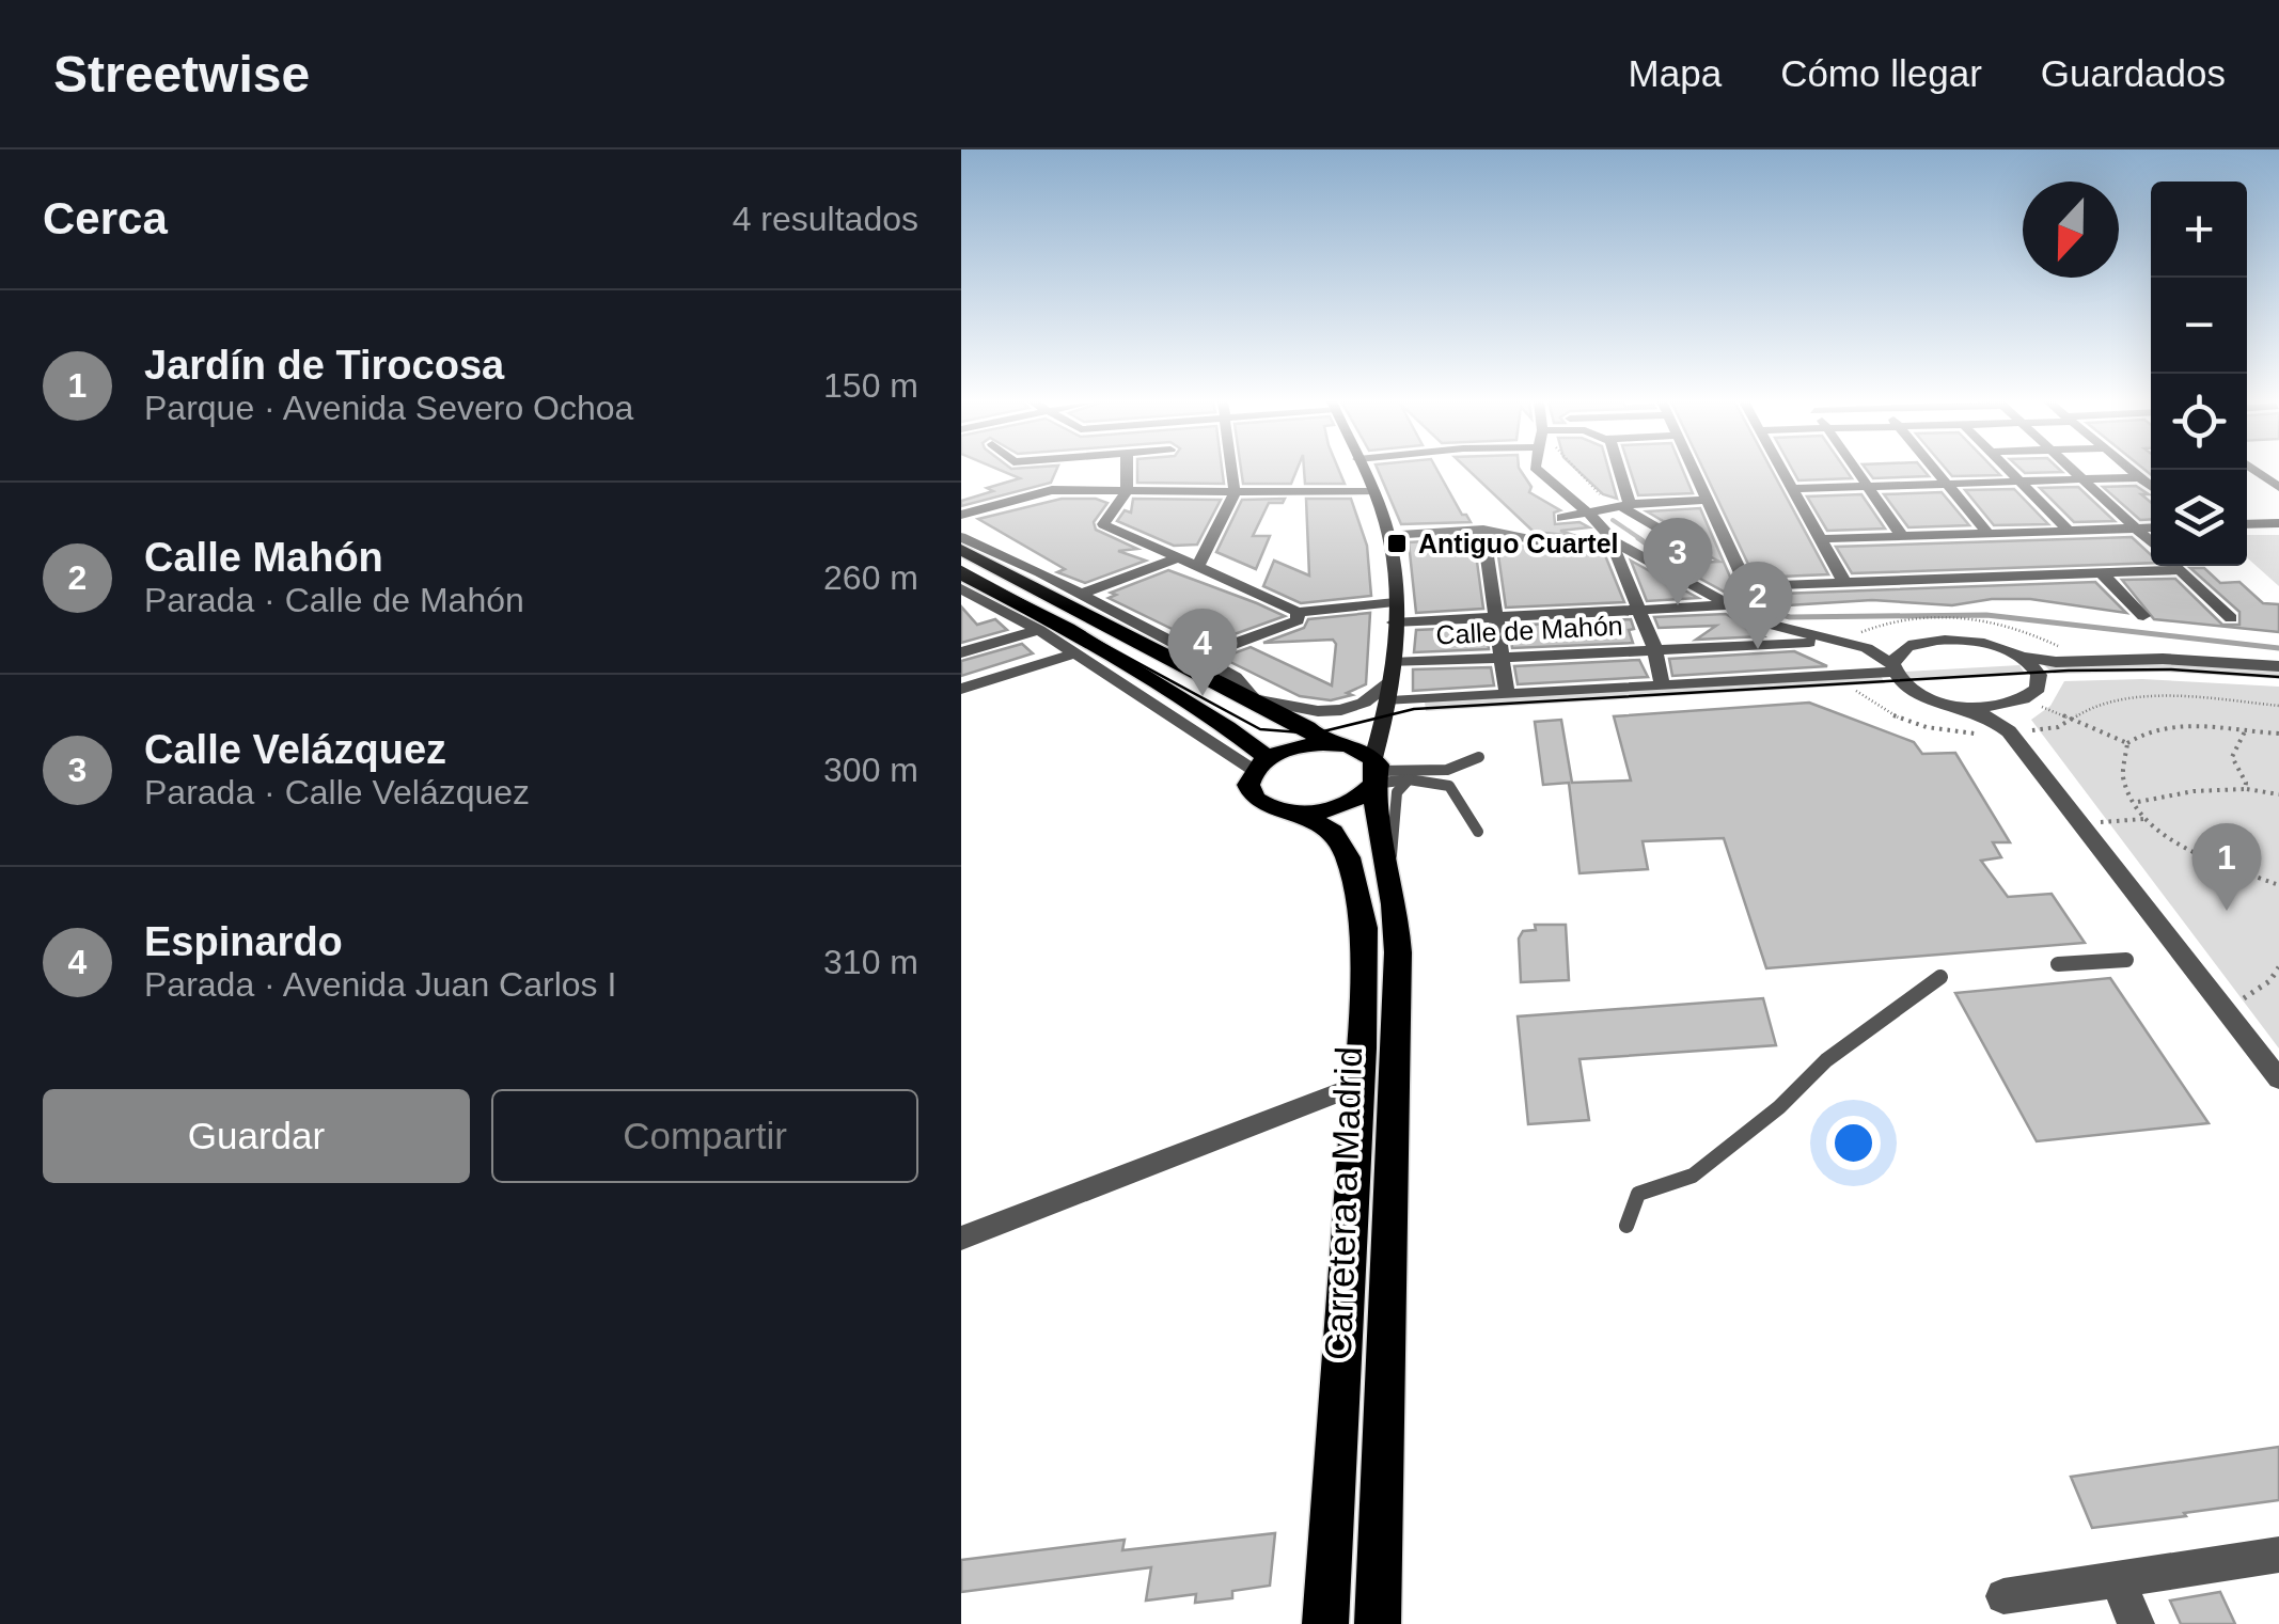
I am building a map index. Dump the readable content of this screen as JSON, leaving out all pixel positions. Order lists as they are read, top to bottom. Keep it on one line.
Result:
{"streets":{"main road":["Carretera a Madrid"],"street":["Calle de Mahón"]},"places":{"transit":["Antiguo Cuartel"]},"north":"bottom","page":{"header":"Streetwise","nav":["Mapa","Cómo llegar","Guardados"],"heading":["Cerca","4 resultados"],"map_buttons":["+","−"],"list":[{"mark":"1","name":"Jardín de Tirocosa","note":"Parque · Avenida Severo Ochoa","value":"150 m"},{"mark":"2","name":"Calle Mahón","note":"Parada · Calle de Mahón","value":"260 m"},{"mark":"3","name":"Calle Velázquez","note":"Parada · Calle Velázquez","value":"300 m"},{"mark":"4","name":"Espinardo","note":"Parada · Avenida Juan Carlos I","value":"310 m"}],"pins":["3","2","4","1"],"buttons":["Guardar","Compartir"]}}
